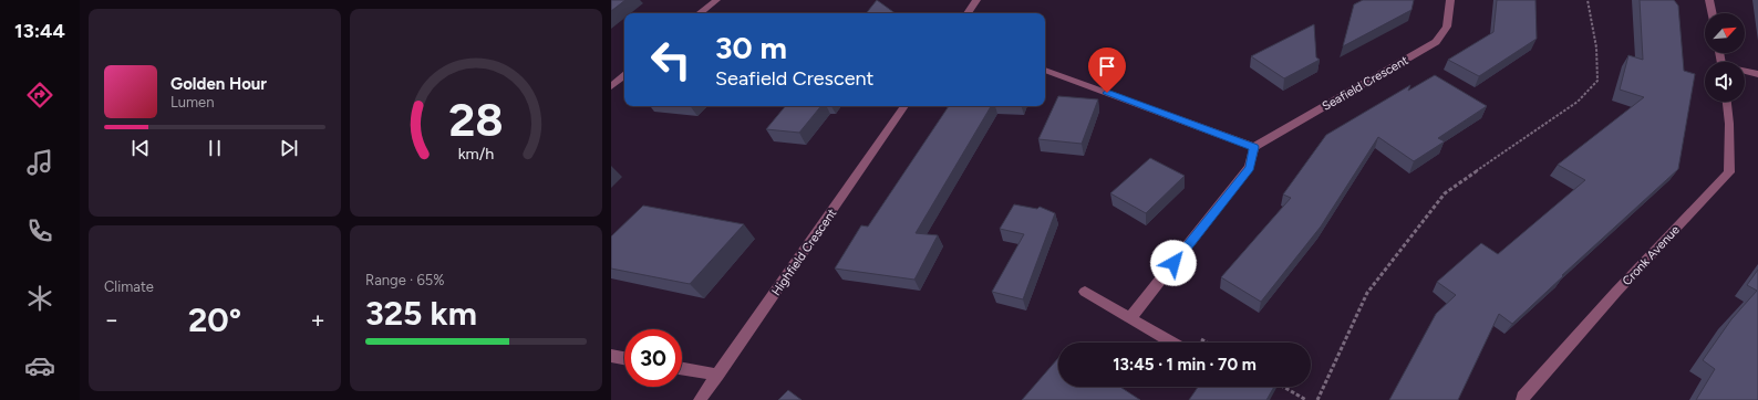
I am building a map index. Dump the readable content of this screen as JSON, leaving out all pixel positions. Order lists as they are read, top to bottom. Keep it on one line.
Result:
{"streets":{"street":["Seafield Crescent","Highfield Crescent","Cronk Avenue"]},"north":"top right","page":{"tabs":"13:44","turn":["30 m","Seafield Crescent"],"song":["Golden Hour","Lumen"],"tile":["Climate",["Range · 65%","325 km"]],"heat":["−","20°","+"],"limit":"30","trip":"13:45 · 1 min · 70 m","gauge":["28","km/h"]}}
